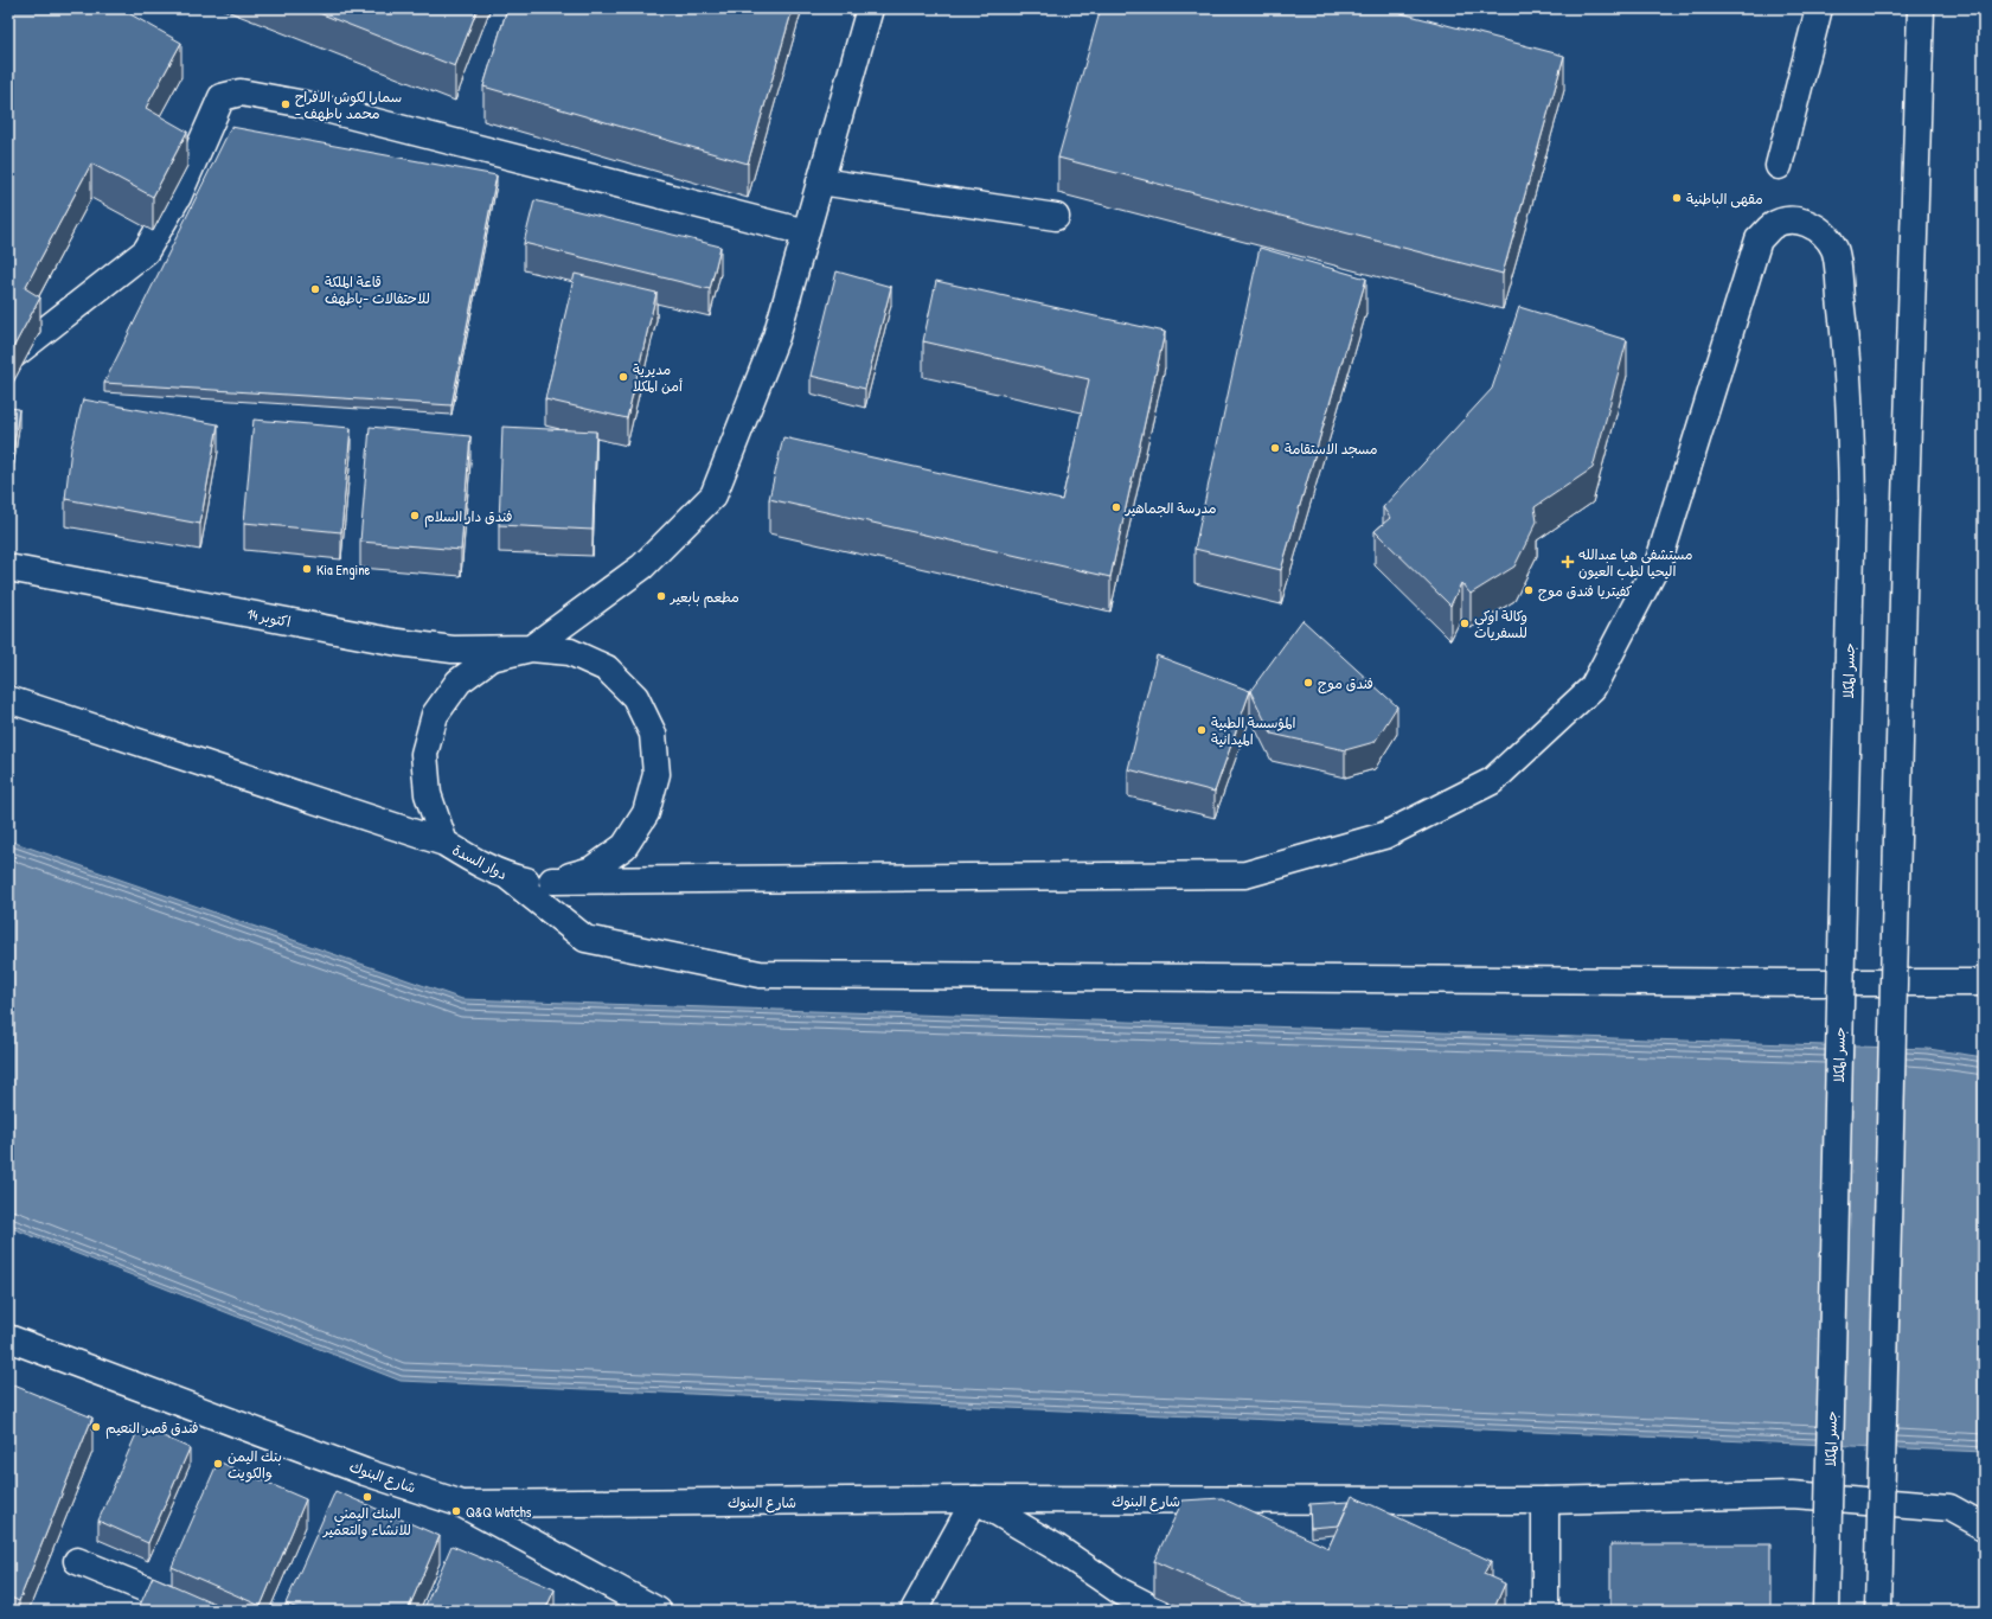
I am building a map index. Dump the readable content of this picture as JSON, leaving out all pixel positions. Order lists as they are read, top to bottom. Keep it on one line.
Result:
{"streets":{"main road":["14 اكتوبر","جسر المكلا","دوار السدة","شارع البنوك"]},"crossings":[["14 اكتوبر","دوار السدة"],["جسر المكلا","دوار السدة"]],"places":{"other":["سمارا لكوش الافراح - محمد باطهف","مقهى الباطنية","قاعة الملكة للاحتفالات -باطهف","مديرية أمن المكلا","مسجد الاستقامة","مدرسة الجماهير","فندق دار السلام","Kia Engine","كفيتريا فندق موج","مطعم بابعير","وكالة اوكي للسفريات","فندق موج","المؤسسة الطبية الميدانية","فندق قصر النعيم","بنك اليمن والكويت","البنك اليمني للانشاء والتعمير","Q&Q Watchs"],"health":["مستشفى هيا عبدالله اليحيا لطب العيون"]}}
